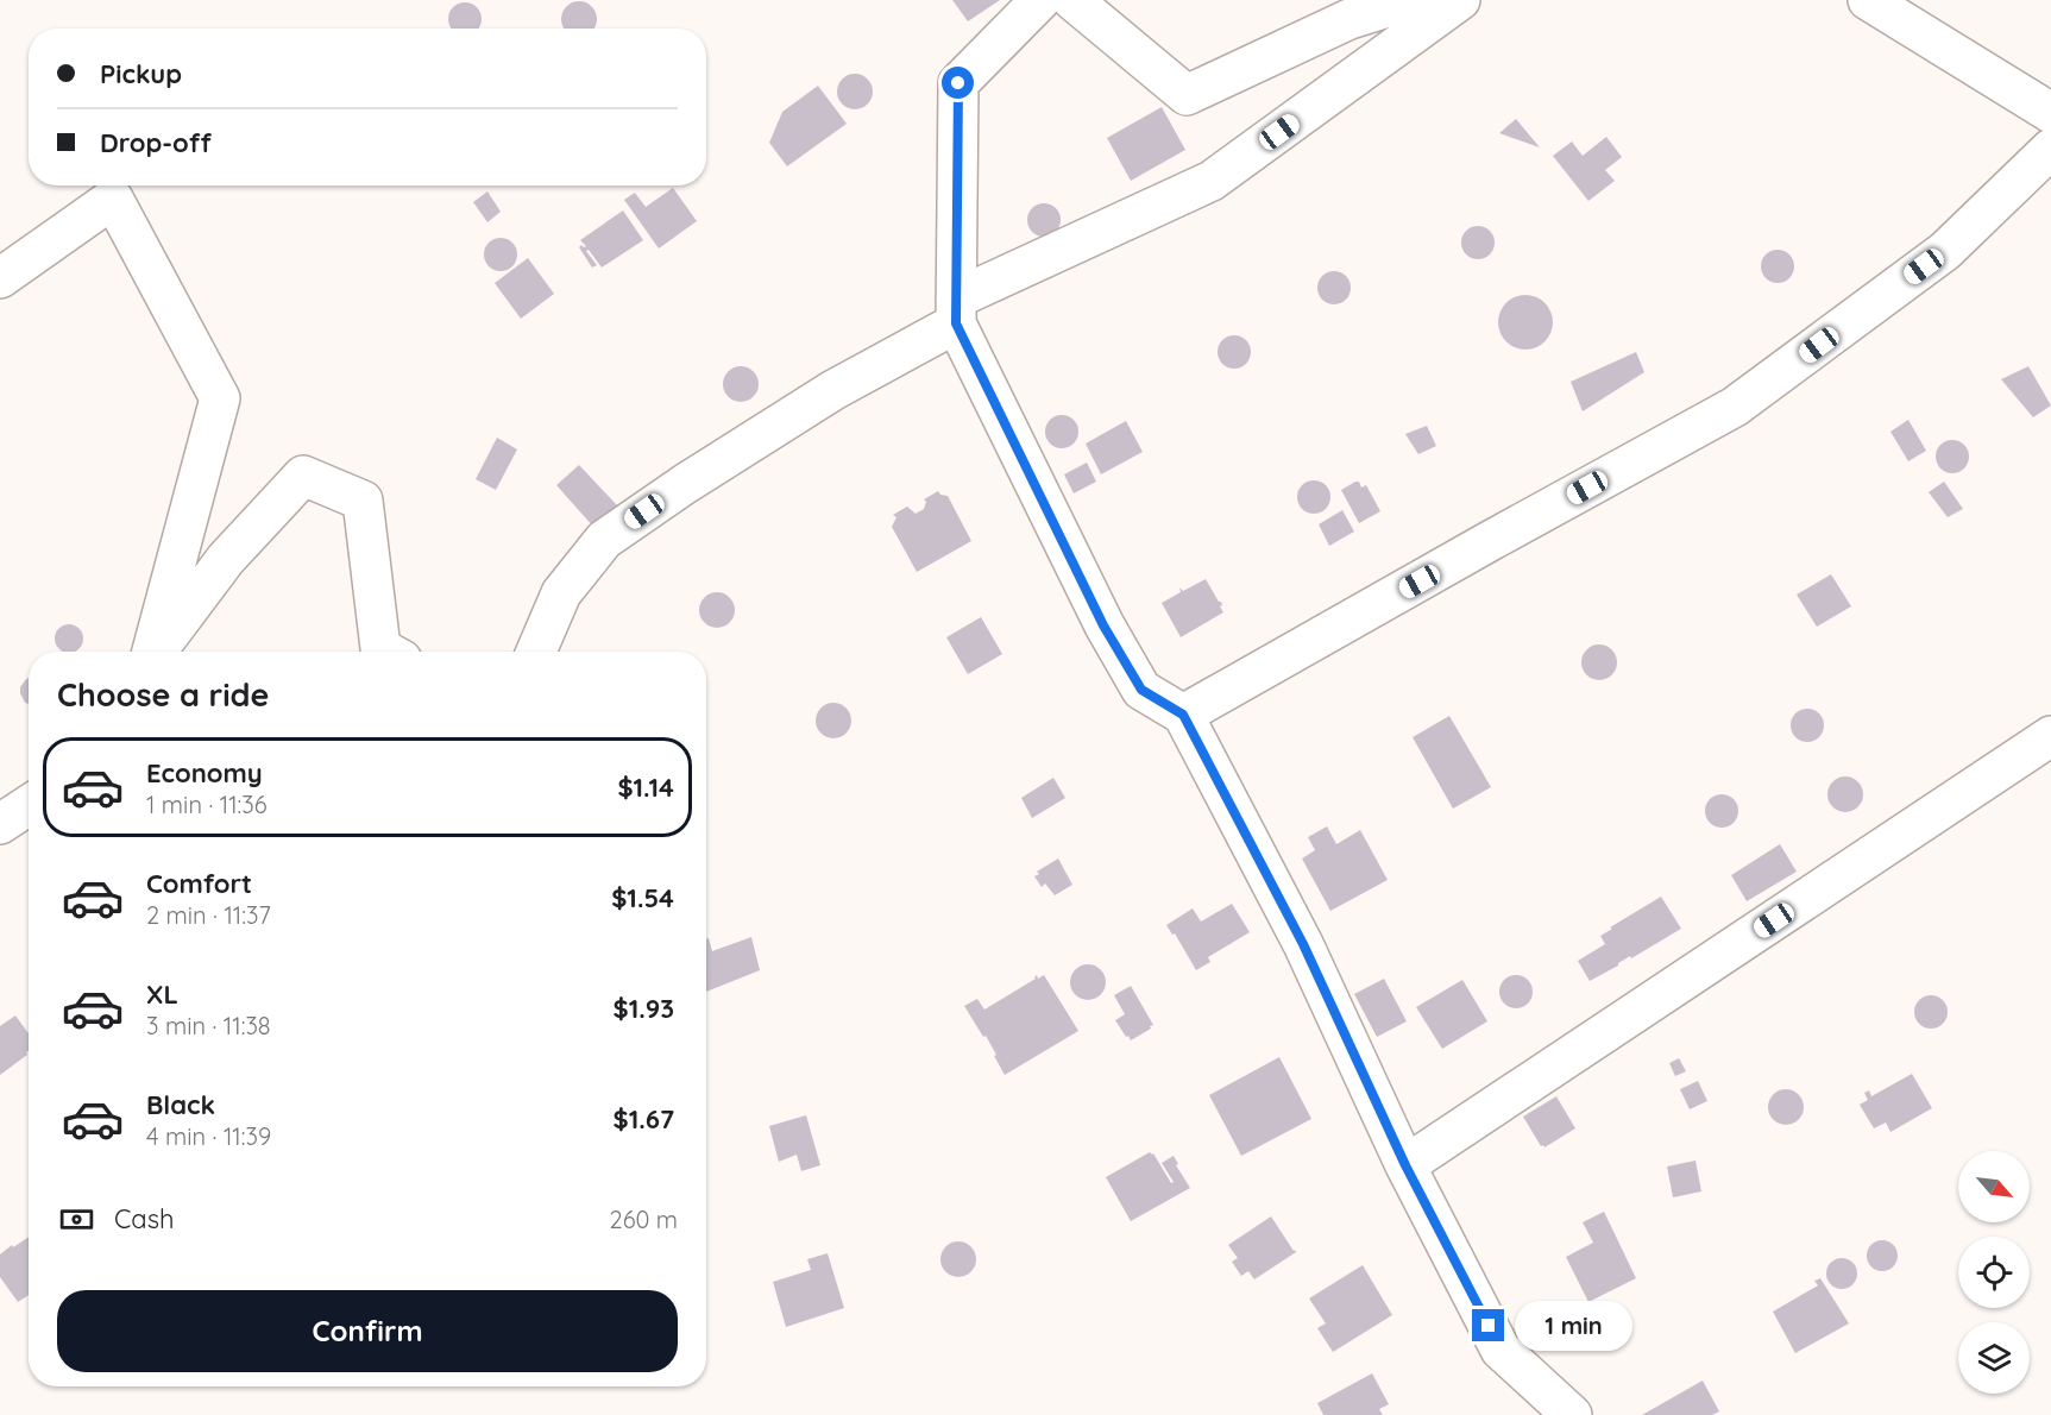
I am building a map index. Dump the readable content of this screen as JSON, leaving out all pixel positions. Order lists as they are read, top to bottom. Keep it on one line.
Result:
{"north":"bottom right","page":{"banner":["Pickup","Drop-off"],"heading":"Choose a ride","list":[{"name":"Economy","note":"1 min · 11:36","value":"$1.14"},{"name":"Comfort","note":"2 min · 11:37","value":"$1.54"},{"name":"XL","note":"3 min · 11:38","value":"$1.93"},{"name":"Black","note":"4 min · 11:39","value":"$1.67"}],"pay":["Cash","260 m"],"buttons":"Confirm","bubble":"1 min"}}
